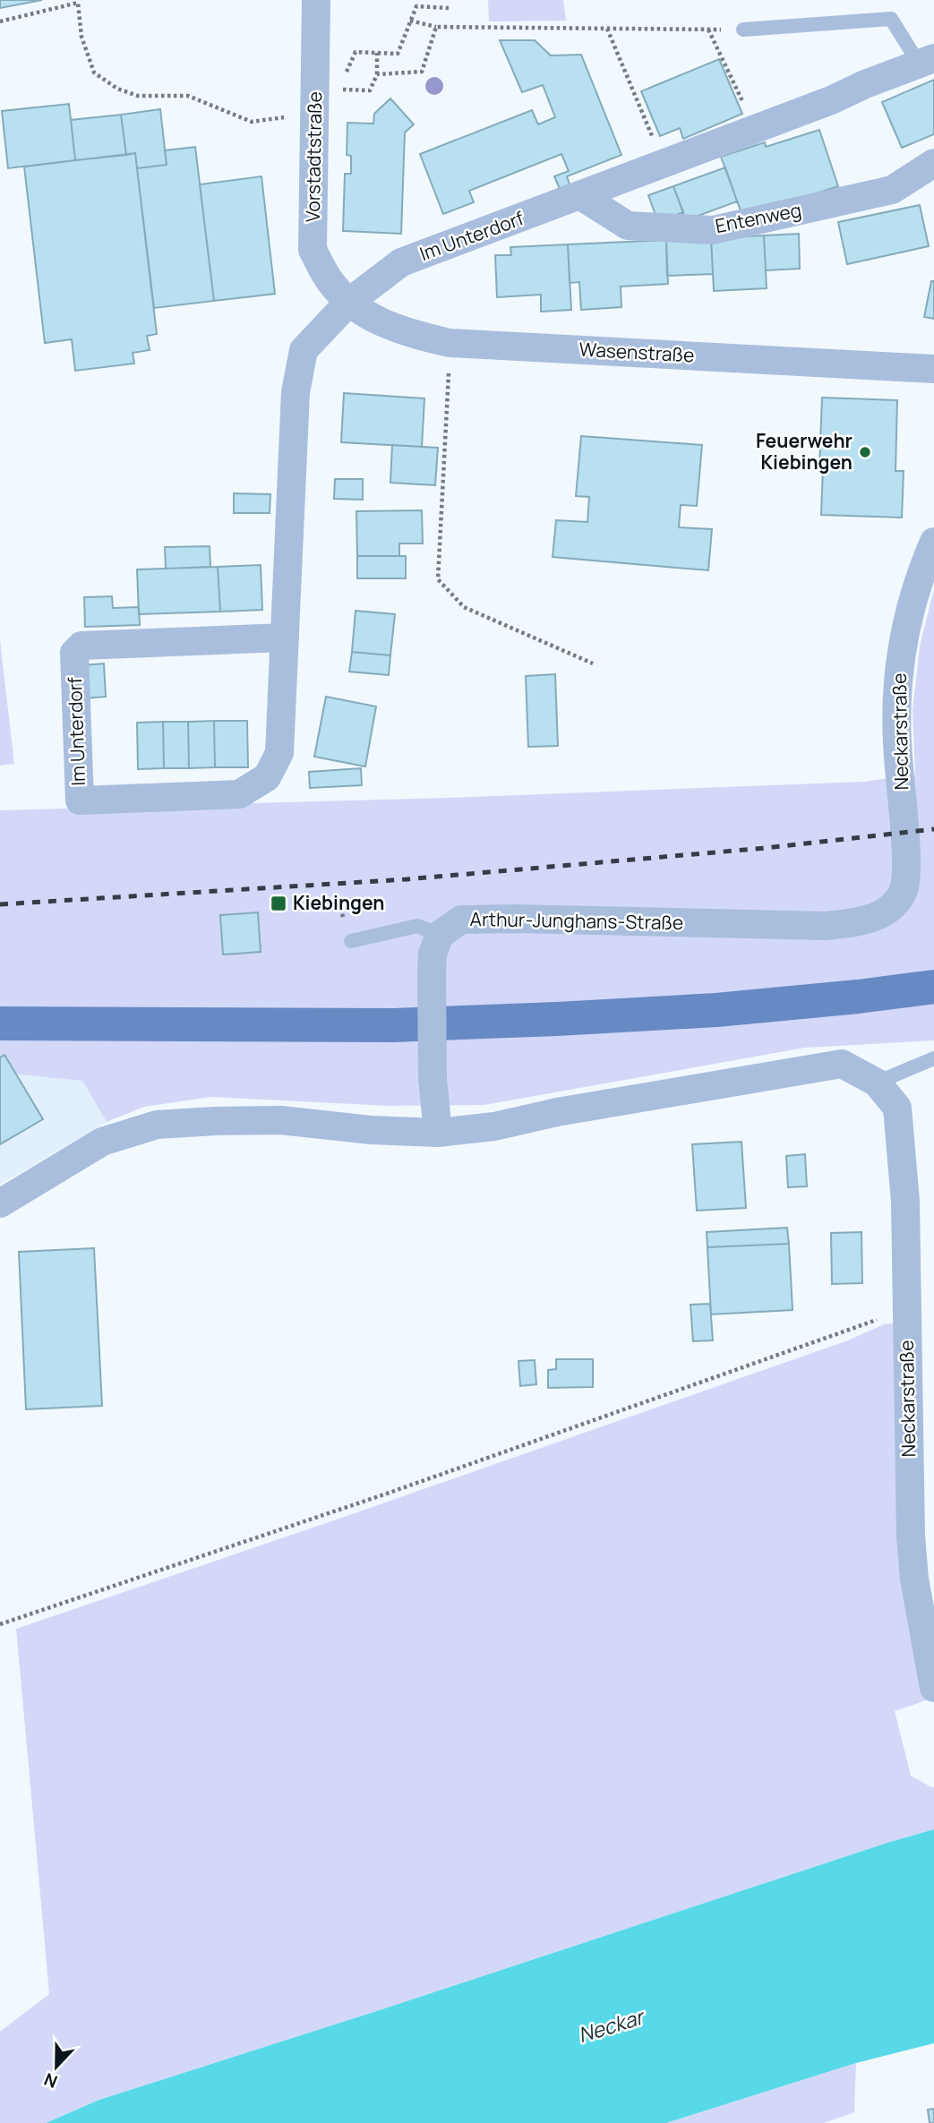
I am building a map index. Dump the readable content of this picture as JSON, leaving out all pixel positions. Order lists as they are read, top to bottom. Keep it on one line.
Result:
{"streets":{"street":["Vorstadtstraße","Entenweg","Im Unterdorf","Wasenstraße","Neckarstraße","Arthur-Junghans-Straße"]},"crossings":[["Vorstadtstraße","Im Unterdorf"],["Vorstadtstraße","Wasenstraße"],["Entenweg","Im Unterdorf"],["Im Unterdorf","Wasenstraße"],["Neckarstraße","Arthur-Junghans-Straße"]],"water":["Neckar"],"places":{"other":["Feuerwehr Kiebingen"],"transit":["Kiebingen"]},"north":"bottom"}
